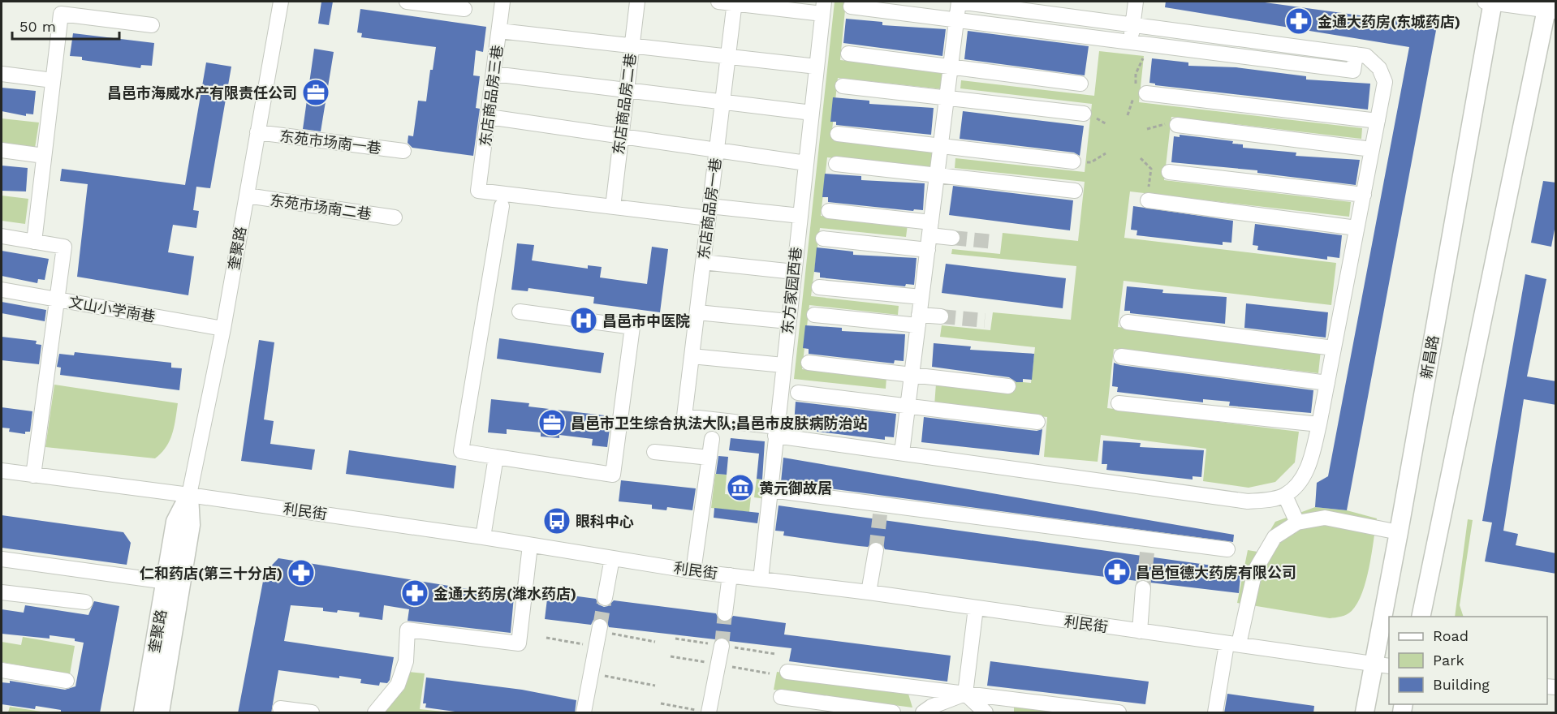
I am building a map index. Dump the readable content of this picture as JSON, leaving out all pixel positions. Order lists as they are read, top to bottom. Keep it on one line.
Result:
{"streets":{"main road":["奎聚路","新昌路"],"street":["东店商品房三巷","东店商品房二巷","东苑市场南一巷","东苑市场南二巷","东店商品房一巷","东方家园西巷","文山小学南巷","利民街"]},"crossings":[["东店商品房三巷","东店商品房二巷"],["东苑市场南一巷","奎聚路"],["东苑市场南二巷","奎聚路"],["东店商品房一巷","东方家园西巷"],["奎聚路","文山小学南巷"],["奎聚路","利民街"],["东方家园西巷","利民街"],["新昌路","利民街"]],"places":{"pharmacy":["金通大药房(东城药店)","昌邑恒德大药房有限公司","仁和药店(第三十分店)","金通大药房(潍水药店)"],"office":["昌邑市海威水产有限责任公司","昌邑市卫生综合执法大队;昌邑市皮肤病防治站"],"hospital":["昌邑市中医院"],"museum":["黄元御故居"],"bus stop":["眼科中心"]},"legend":["Road","Park","Building"],"scale_bar":"50 m"}
